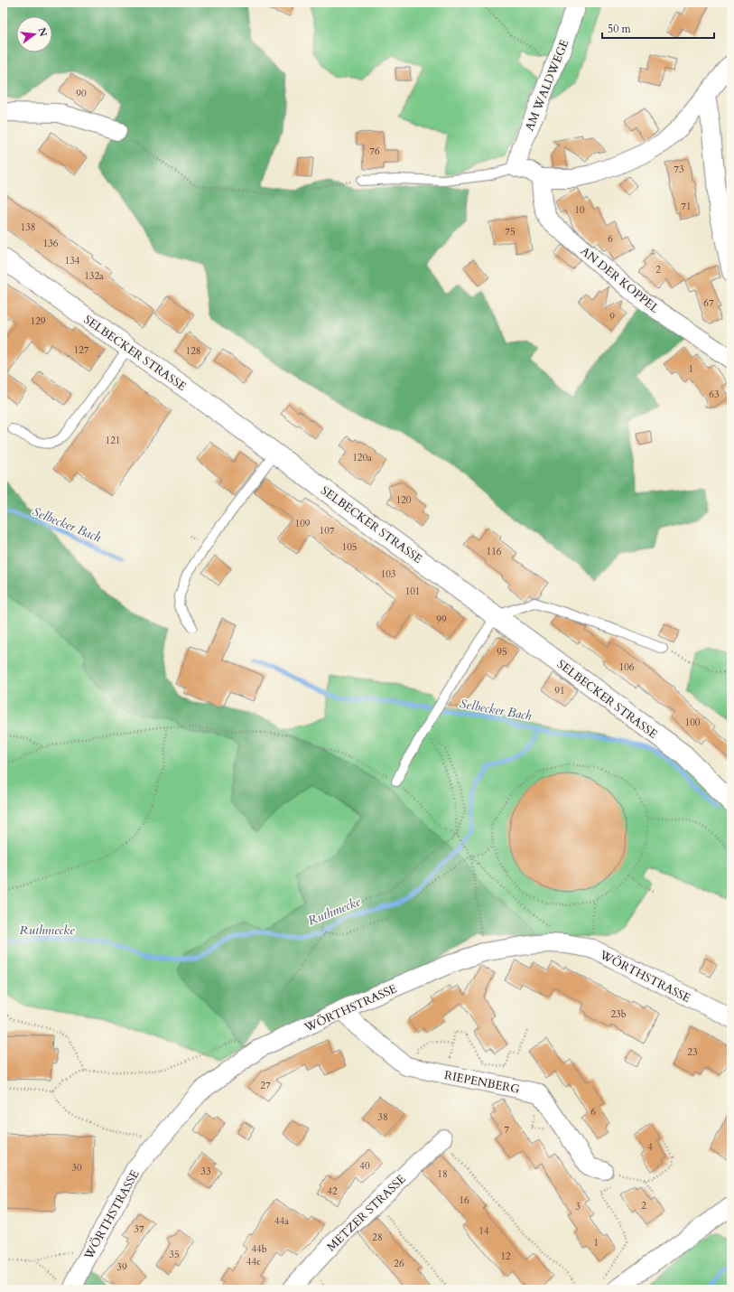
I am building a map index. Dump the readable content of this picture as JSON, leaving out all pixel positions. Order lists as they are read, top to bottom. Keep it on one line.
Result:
{"streets":{"main road":["SELBECKER STRASSE"],"street":["AM WALDWEGE","AN DER KOPPEL","WÖRTHSTRASSE","RIEPENBERG","METZER STRASSE"]},"crossings":[["WÖRTHSTRASSE","RIEPENBERG"]],"water":["Selbecker Bach","Ruthmecke"],"house_numbers":["90","76","73","71","10","138","75","6","136","134","2","132a","67","9","129","127","128","1","63","121","120a","120","109","107","105","116","103","101","99","95","106","91","100","23b","23","27","6","38","7","4","40","30","33","18","42","16","2","3","44a","37","14","28","1","44b","35","12","44c","26","39"],"scale_bar":"50 m","north":"right"}
